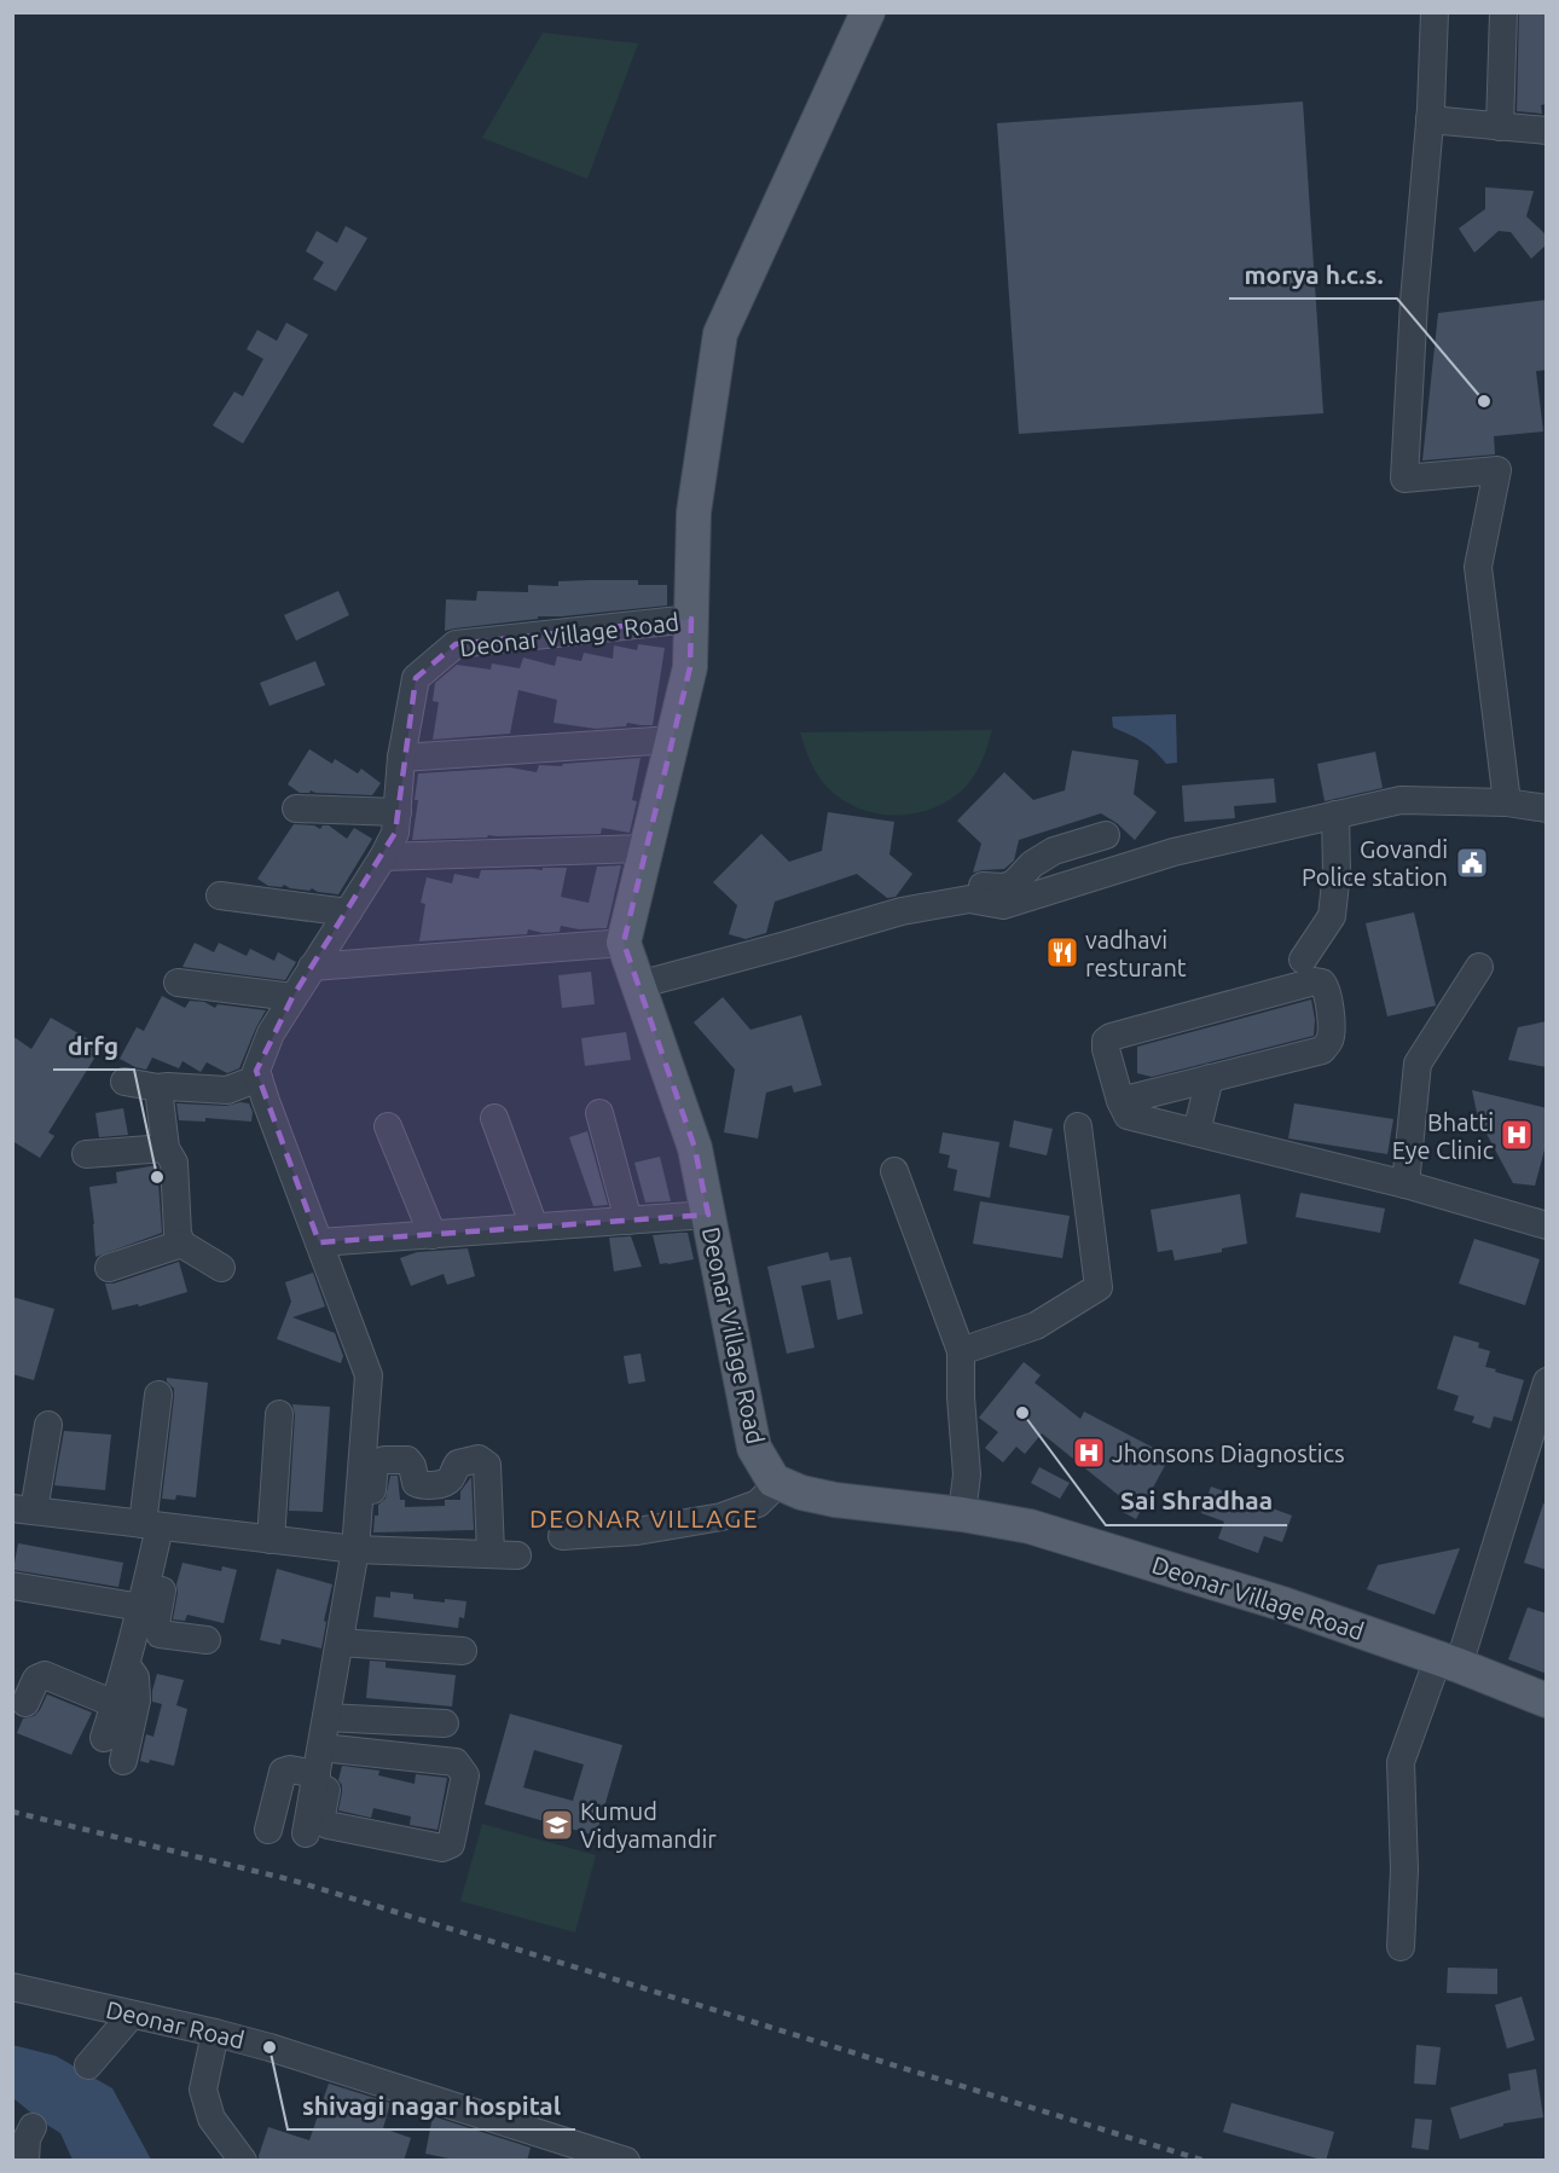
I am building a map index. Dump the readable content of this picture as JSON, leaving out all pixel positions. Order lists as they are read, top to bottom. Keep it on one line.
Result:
{"streets":{"main road":["Deonar Village Road"],"street":["Deonar Road"]},"districts":["DEONAR VILLAGE"],"places":{"other":["morya h.c.s.","drfg","Sai Shradhaa","shivagi nagar hospital"],"public building":["Govandi Police station"],"restaurant":["vadhavi resturant"],"hospital":["Bhatti Eye Clinic","Jhonsons Diagnostics"],"school or university":["Kumud Vidyamandir"]}}
